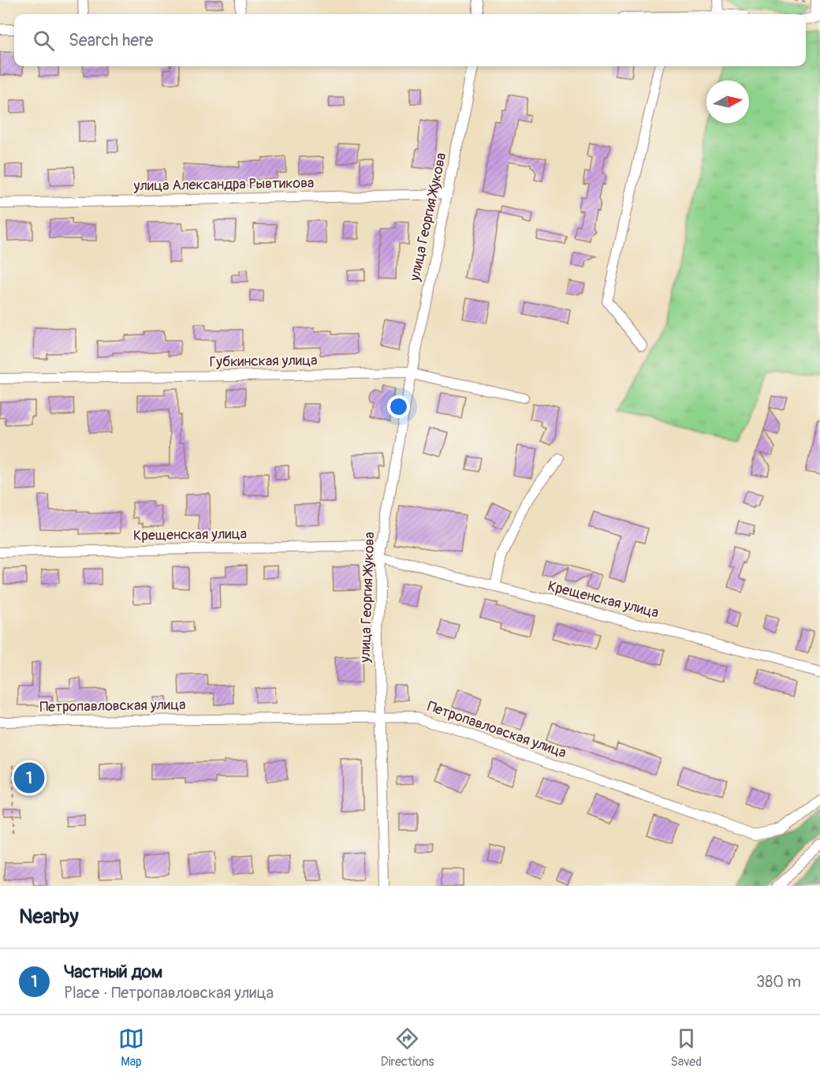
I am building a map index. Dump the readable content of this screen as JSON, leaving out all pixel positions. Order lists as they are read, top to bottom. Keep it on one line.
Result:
{"streets":{"street":["улица Александра Рывтикова","улица Георгия Жукова","Губкинская улица","Крещенская улица","Петропавловская улица"]},"crossings":[["улица Александра Рывтикова","улица Георгия Жукова"],["улица Георгия Жукова","Губкинская улица"],["улица Георгия Жукова","Крещенская улица"],["улица Георгия Жукова","Петропавловская улица"]],"north":"right","page":{"search":"Search here","pins":"1","heading":"Nearby","list":[{"mark":"1","name":"Частный дом","note":"Place · Петропавловская улица","value":"380 m"}],"nav":["Map","Directions","Saved"]}}
